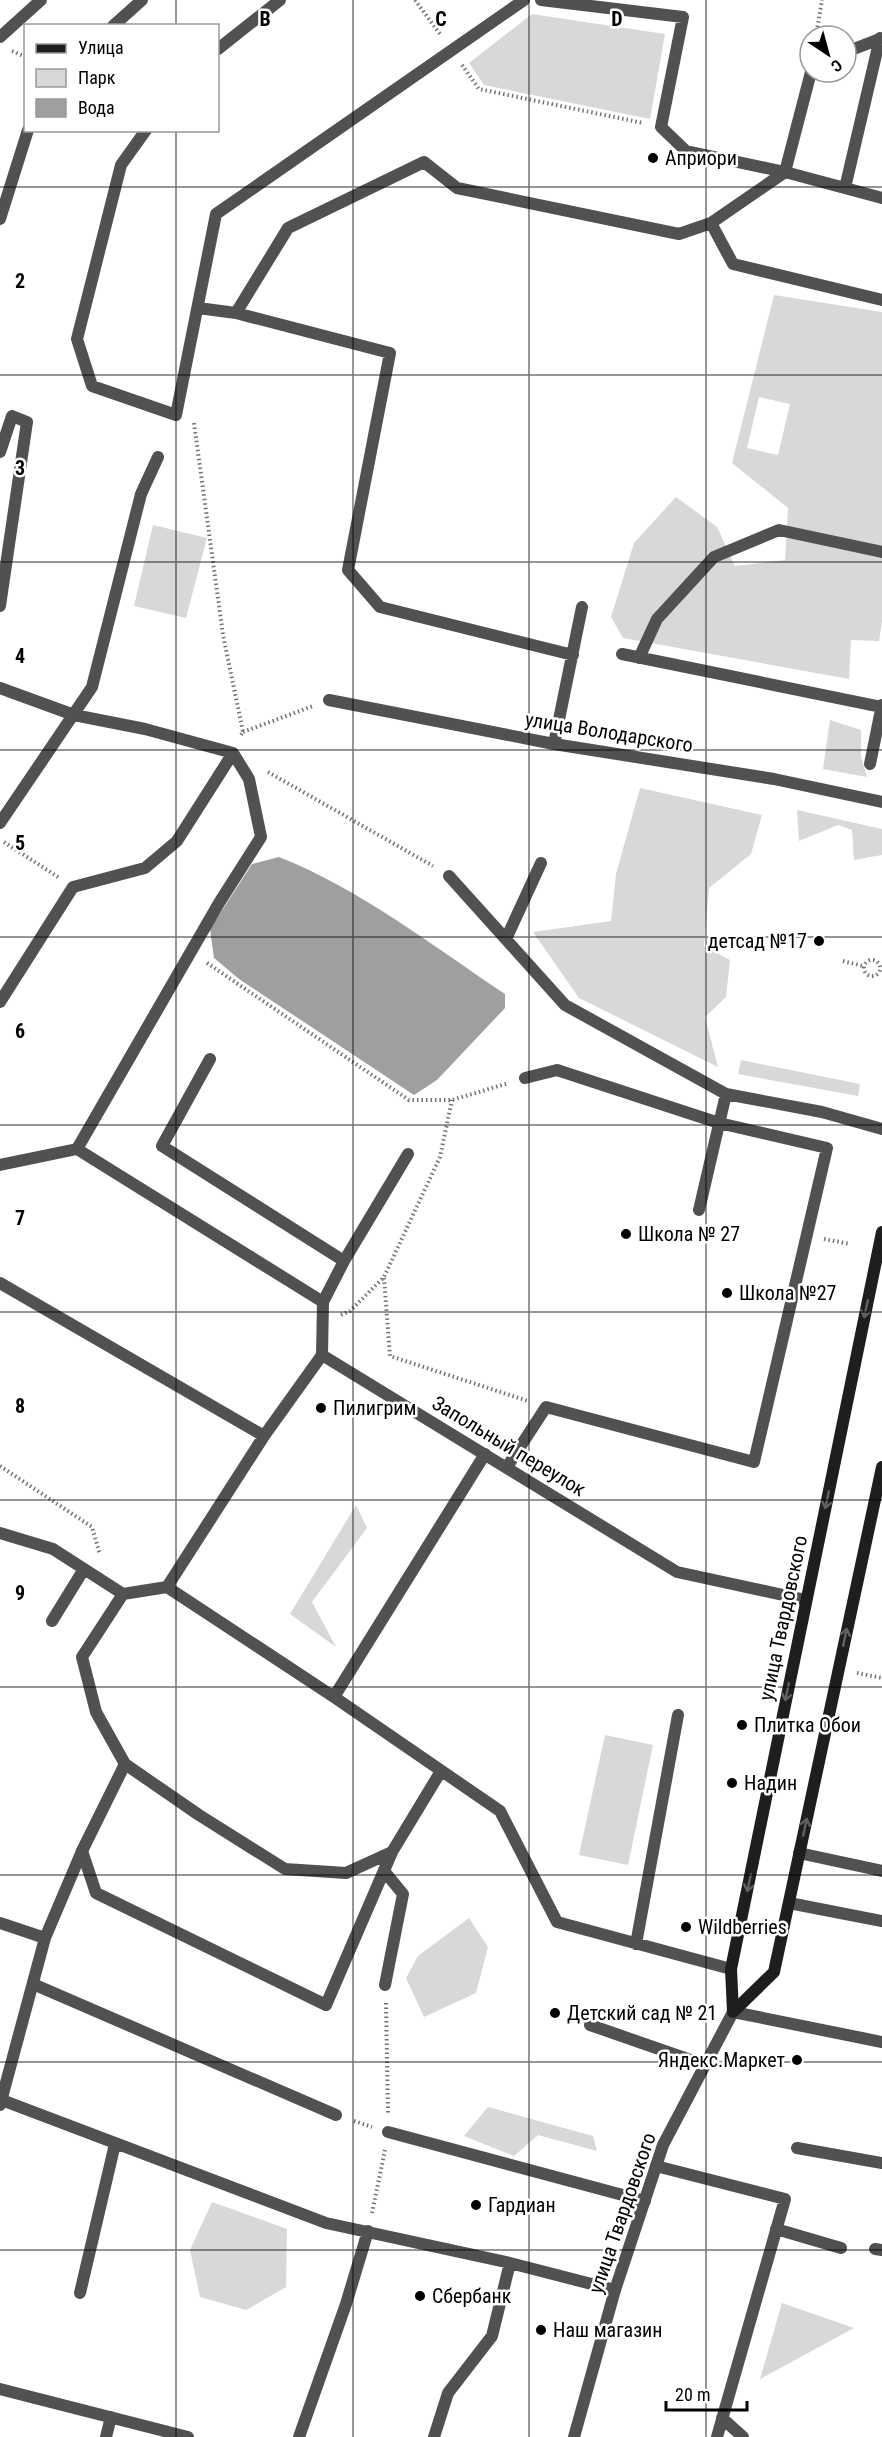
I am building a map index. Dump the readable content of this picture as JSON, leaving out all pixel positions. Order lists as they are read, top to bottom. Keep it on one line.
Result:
{"streets":{"street":["улица Володарского","Запольный переулок","улица Твардовского"]},"crossings":[["Запольный переулок","улица Твардовского"]],"places":["Априори","детсад №17","Школа № 27","Школа №27","Пилигрим","Плитка Обои","Надин","Wildberries","Детский сад № 21","Яндекс.Маркет","Гардиан","Сбербанк","Наш магазин"],"legend":["Улица","Парк","Вода"],"scale_bar":"20 m","north":"bottom right","grid":{"columns":["B","C","D"],"rows":["2","3","4","5","6","7","8","9"]}}
